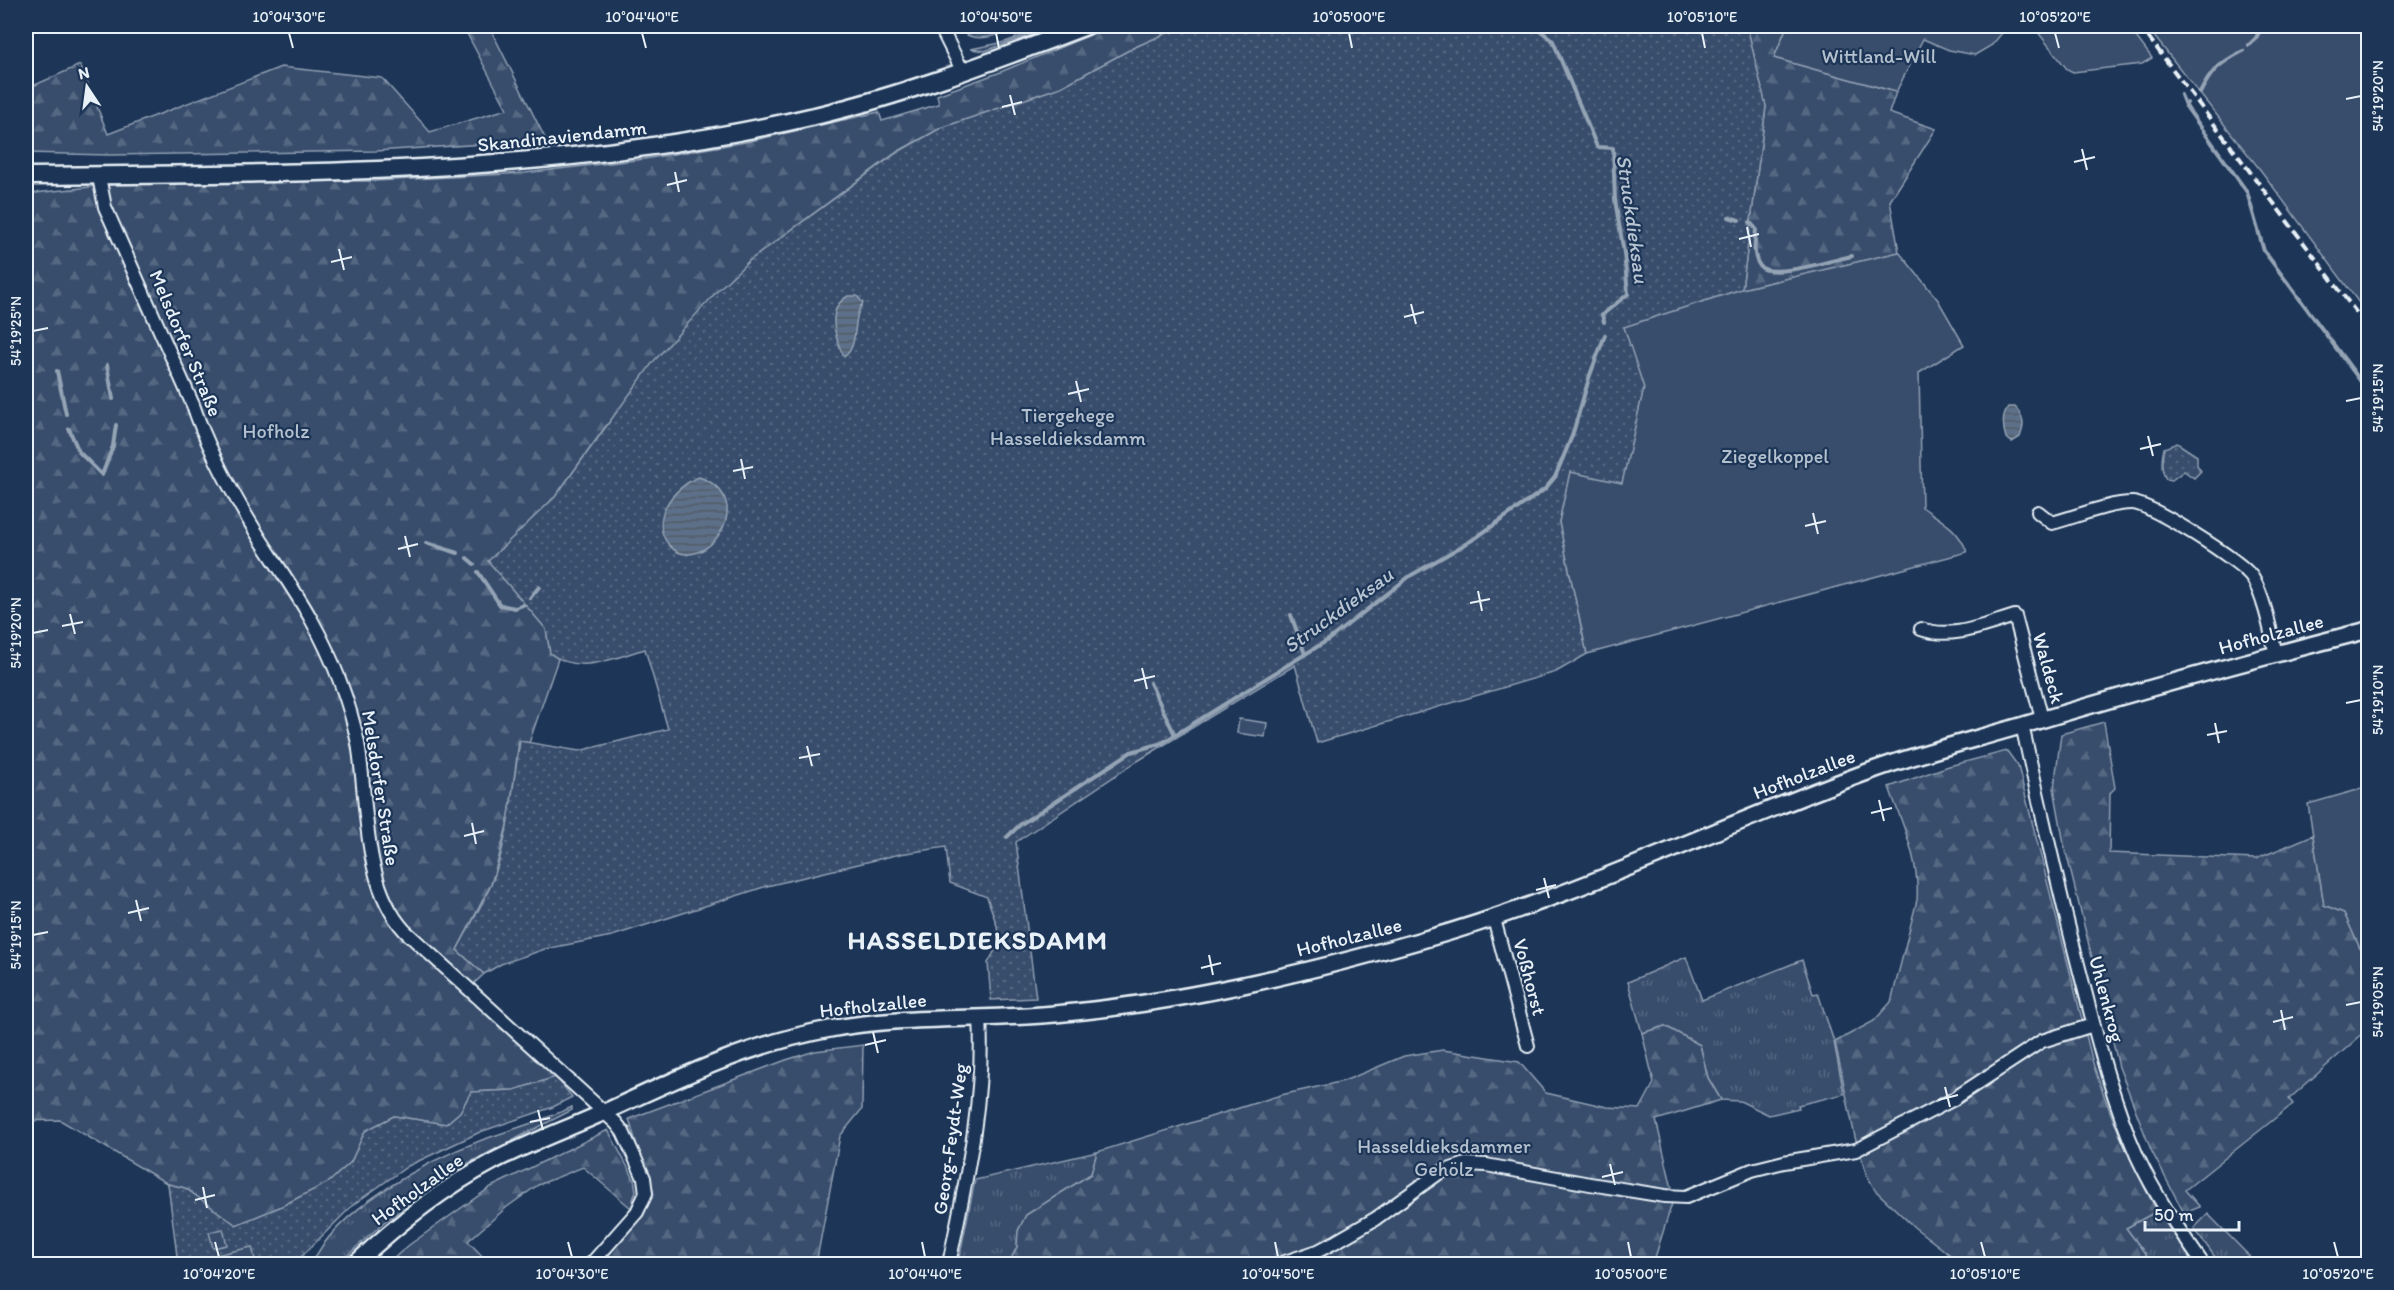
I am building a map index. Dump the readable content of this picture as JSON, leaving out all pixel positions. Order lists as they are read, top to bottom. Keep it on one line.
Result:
{"streets":{"main road":["Skandinaviendamm"],"street":["Melsdorfer Straße","Hofholzallee","Waldeck","Voßhorst","Uhlenkrog","Georg-Feydt-Weg"]},"crossings":[["Skandinaviendamm","Melsdorfer Straße"],["Melsdorfer Straße","Hofholzallee"],["Hofholzallee","Waldeck"],["Hofholzallee","Voßhorst"],["Hofholzallee","Uhlenkrog"],["Hofholzallee","Georg-Feydt-Weg"]],"districts":["HASSELDIEKSDAMM"],"water":["Struckdieksau"],"parks":["Wittland-Will","Tiergehege Hasseldieksdamm","Hofholz","Ziegelkoppel","Hasseldieksdammer Gehölz"],"scale_bar":"50 m","north":"top","coordinates":["10°04'30\"E","10°04'40\"E","10°04'50\"E","10°05'00\"E","10°05'10\"E","10°05'20\"E","54°19'20\"N","54°19'25\"N","54°19'15\"N","54°19'10\"N","54°19'05\"N","10°04'20\"E"]}
